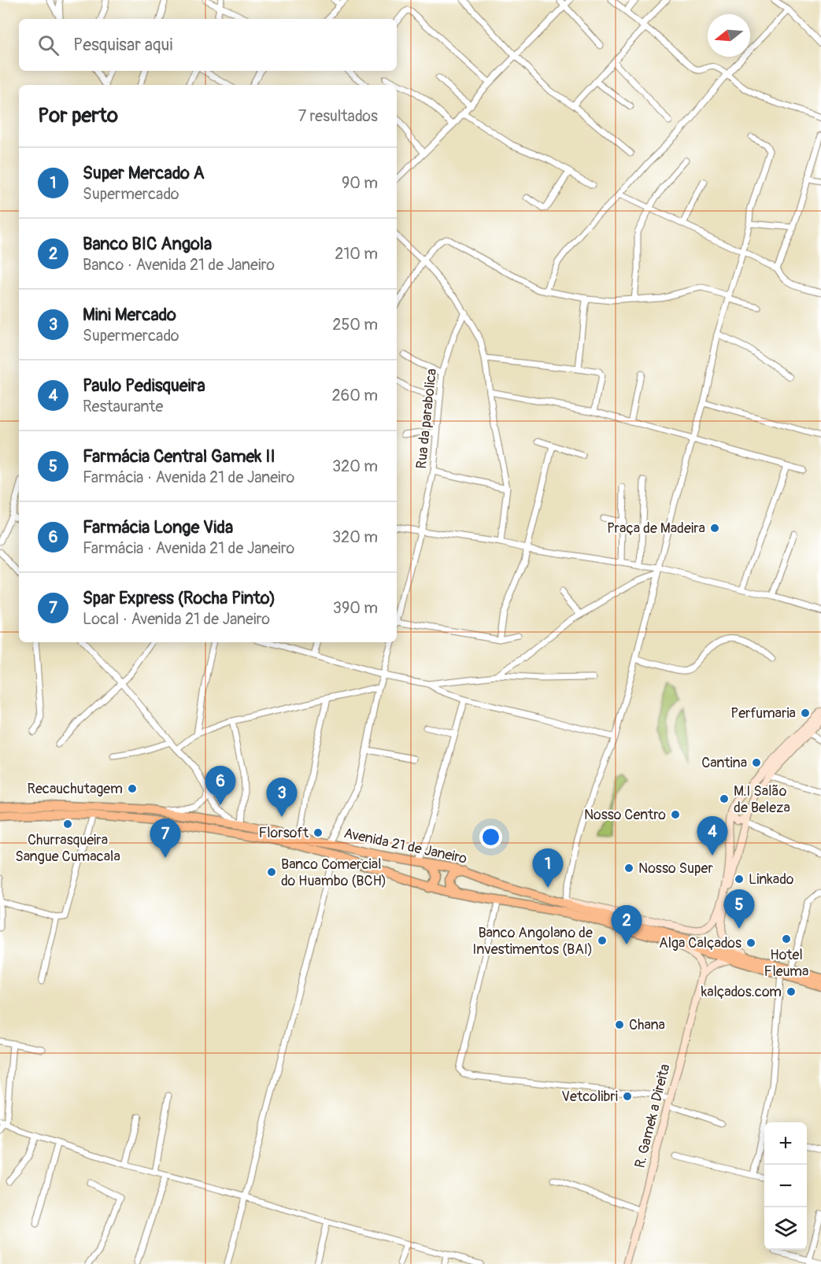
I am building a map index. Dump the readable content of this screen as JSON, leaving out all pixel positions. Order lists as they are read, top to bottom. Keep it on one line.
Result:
{"streets":{"main road":["Avenida 21 de Janeiro","R. Gamek a Direita"],"street":["Rua da parabolica"]},"places":["Praça de Madeira","Perfumaria","Cantina","Recauchutagem","M.I Salão de Beleza","Nosso Centro","Churrasqueira Sangue Cumacala","Florsoft","Nosso Super","Banco Comercial do Huambo (BCH)","Linkado","Hotel Fleuma","Banco Angolano de Investimentos (BAI)","Alga Calçados","kalçados.com","Chana","Vetcolibri"],"north":"left","page":{"search":"Pesquisar aqui","heading":["Por perto","7 resultados"],"list":[{"mark":"1","name":"Super Mercado A","note":"Supermercado","value":"90 m"},{"mark":"2","name":"Banco BIC Angola","note":"Banco · Avenida 21 de Janeiro","value":"210 m"},{"mark":"3","name":"Mini Mercado","note":"Supermercado","value":"250 m"},{"mark":"4","name":"Paulo Pedisqueira","note":"Restaurante","value":"260 m"},{"mark":"5","name":"Farmácia Central Gamek II","note":"Farmácia · Avenida 21 de Janeiro","value":"320 m"},{"mark":"6","name":"Farmácia Longe Vida","note":"Farmácia · Avenida 21 de Janeiro","value":"320 m"},{"mark":"7","name":"Spar Express (Rocha Pinto)","note":"Local · Avenida 21 de Janeiro","value":"390 m"}],"pins":["6","3","4","7","1","5","2"],"map_buttons":["+","−"]}}
